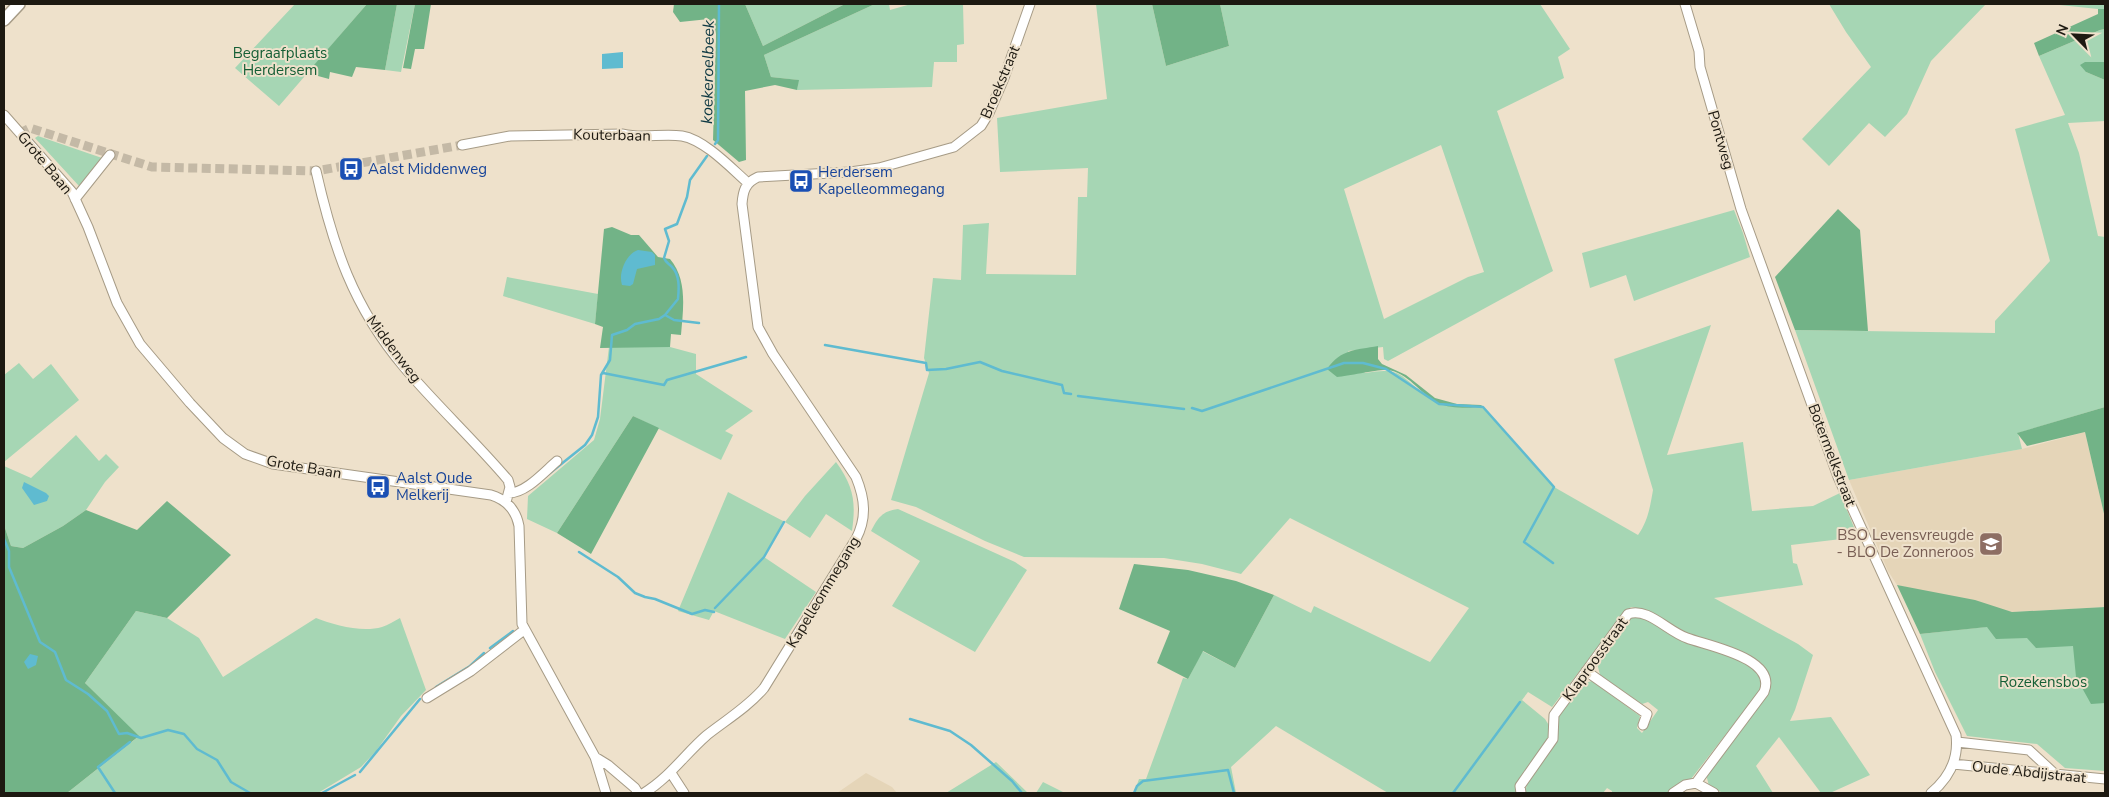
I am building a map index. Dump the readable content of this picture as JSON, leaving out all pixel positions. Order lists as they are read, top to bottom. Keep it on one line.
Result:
{"streets":{"street":["Broekstraat","Kouterbaan","Pontweg","Grote Baan","Middenweg","Botermelkstraat","Kapelleommegang","Klaproosstraat","Oude Abdijstraat"]},"crossings":[["Broekstraat","Kouterbaan"],["Broekstraat","Kapelleommegang"],["Kouterbaan","Kapelleommegang"],["Pontweg","Botermelkstraat"],["Grote Baan","Middenweg"],["Botermelkstraat","Oude Abdijstraat"]],"water":["koekeroelbeek"],"parks":["Begraafplaats Herdersem","Rozekensbos"],"places":{"bus stop":["Aalst Middenweg","Herdersem Kapelleommegang","Aalst Oude Melkerij"],"school or university":["BSO Levensvreugde - BLO De Zonneroos"]},"north":"top left"}
